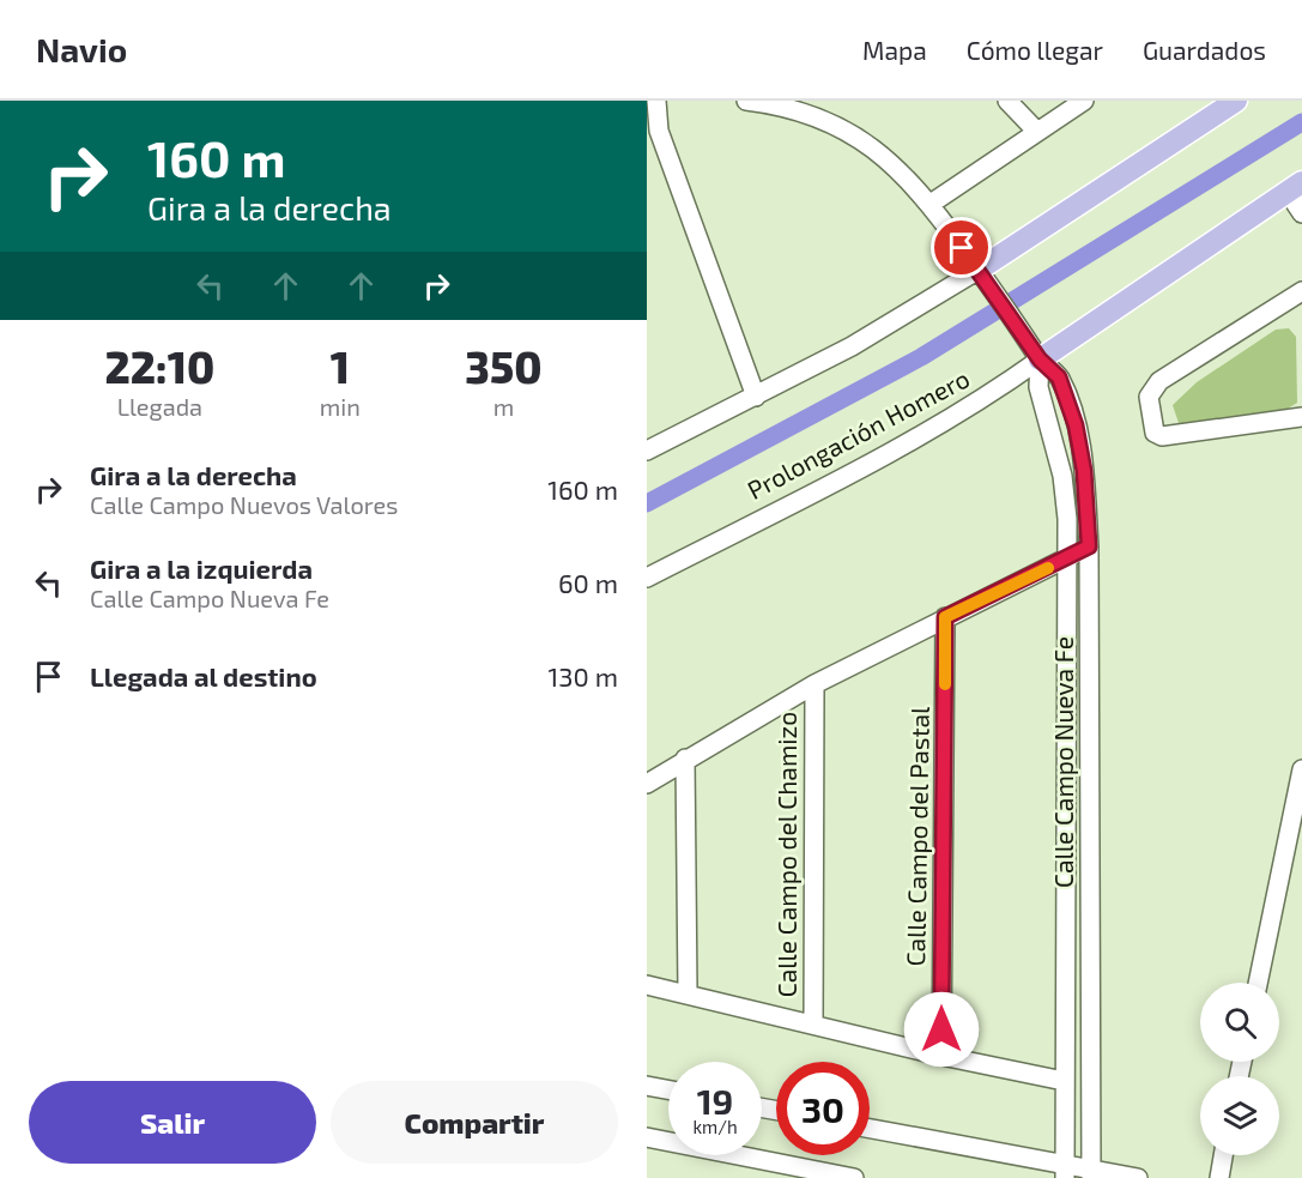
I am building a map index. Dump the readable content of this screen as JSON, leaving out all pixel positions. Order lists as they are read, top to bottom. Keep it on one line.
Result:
{"streets":{"main road":["Prolongación Homero"],"street":["Calle Campo Nueva Fe","Calle Campo del Pastal","Calle Campo del Chamizo"]},"crossings":[["Prolongación Homero","Calle Campo Nueva Fe"]],"page":{"header":"Navio","nav":["Mapa","Cómo llegar","Guardados"],"turn":["160 m","Gira a la derecha"],"eta":["22:10","Llegada","1","min","350","m"],"list":[{"name":"Gira a la derecha","note":"Calle Campo Nuevos Valores","value":"160 m"},{"name":"Gira a la izquierda","note":"Calle Campo Nueva Fe","value":"60 m"},{"name":"Llegada al destino","value":"130 m"}],"speed":"19 km/h","limit":"30","buttons":["Salir","Compartir"]}}
